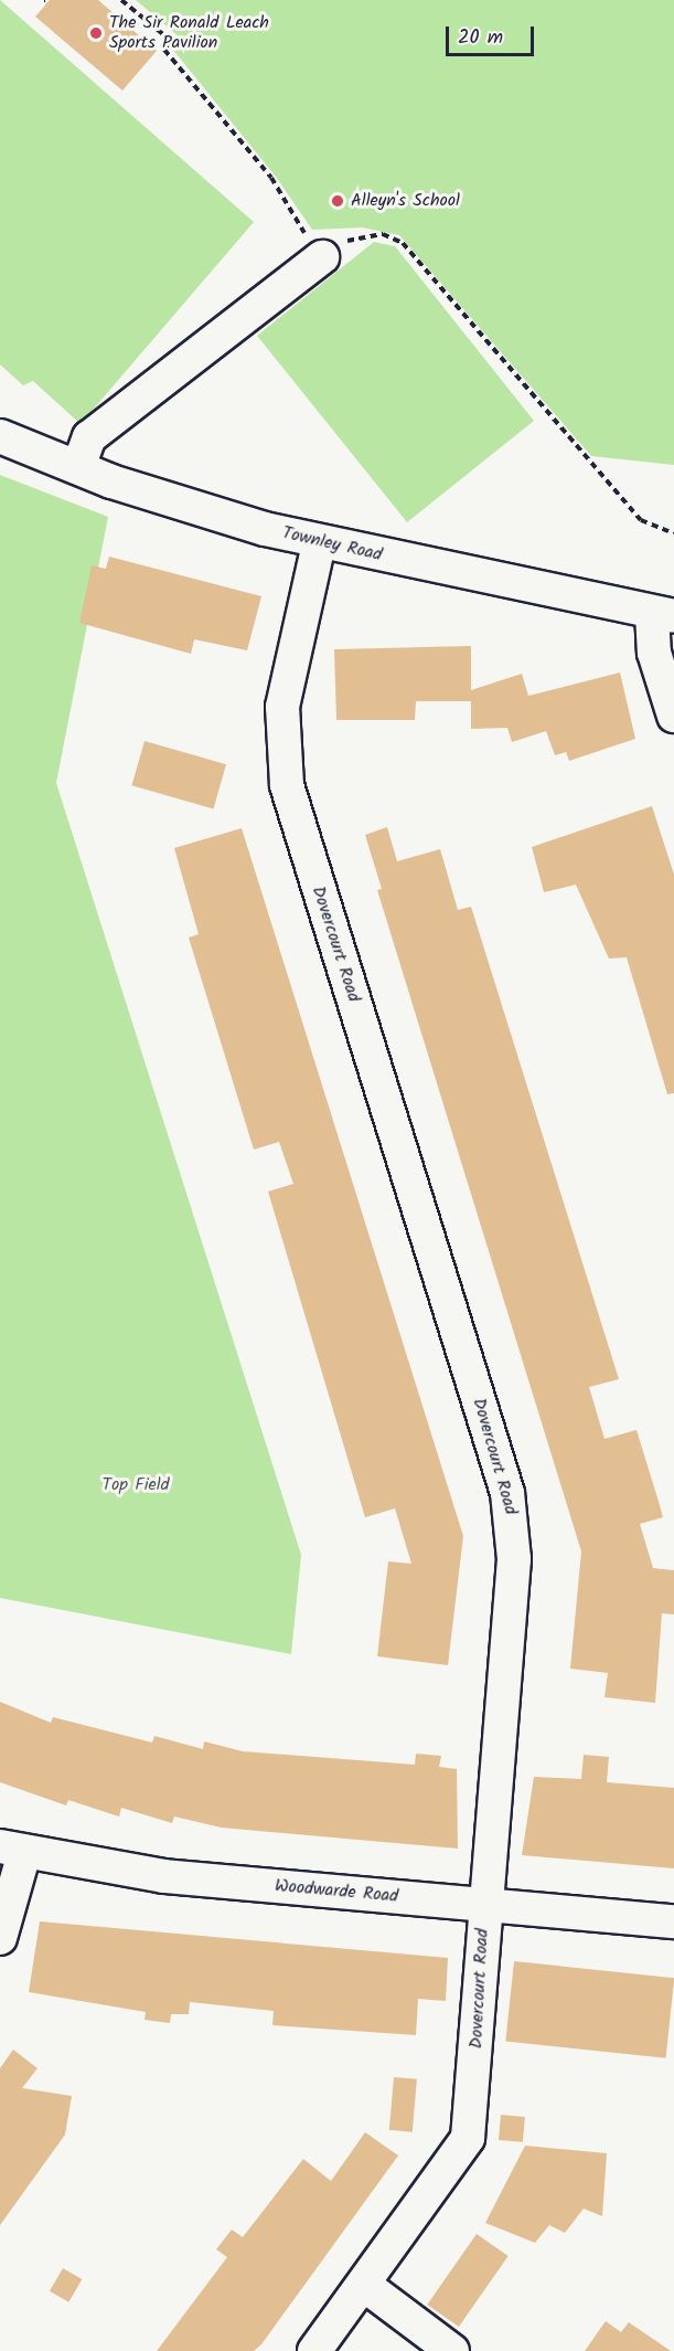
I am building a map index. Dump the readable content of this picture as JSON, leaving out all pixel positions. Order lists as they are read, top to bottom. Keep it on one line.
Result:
{"streets":{"street":["Townley Road","Dovercourt Road","Woodwarde Road"]},"crossings":[["Townley Road","Dovercourt Road"],["Dovercourt Road","Woodwarde Road"]],"parks":["Top Field"],"places":["The Sir Ronald Leach Sports Pavilion","Alleyn's School"],"scale_bar":"20 m"}
